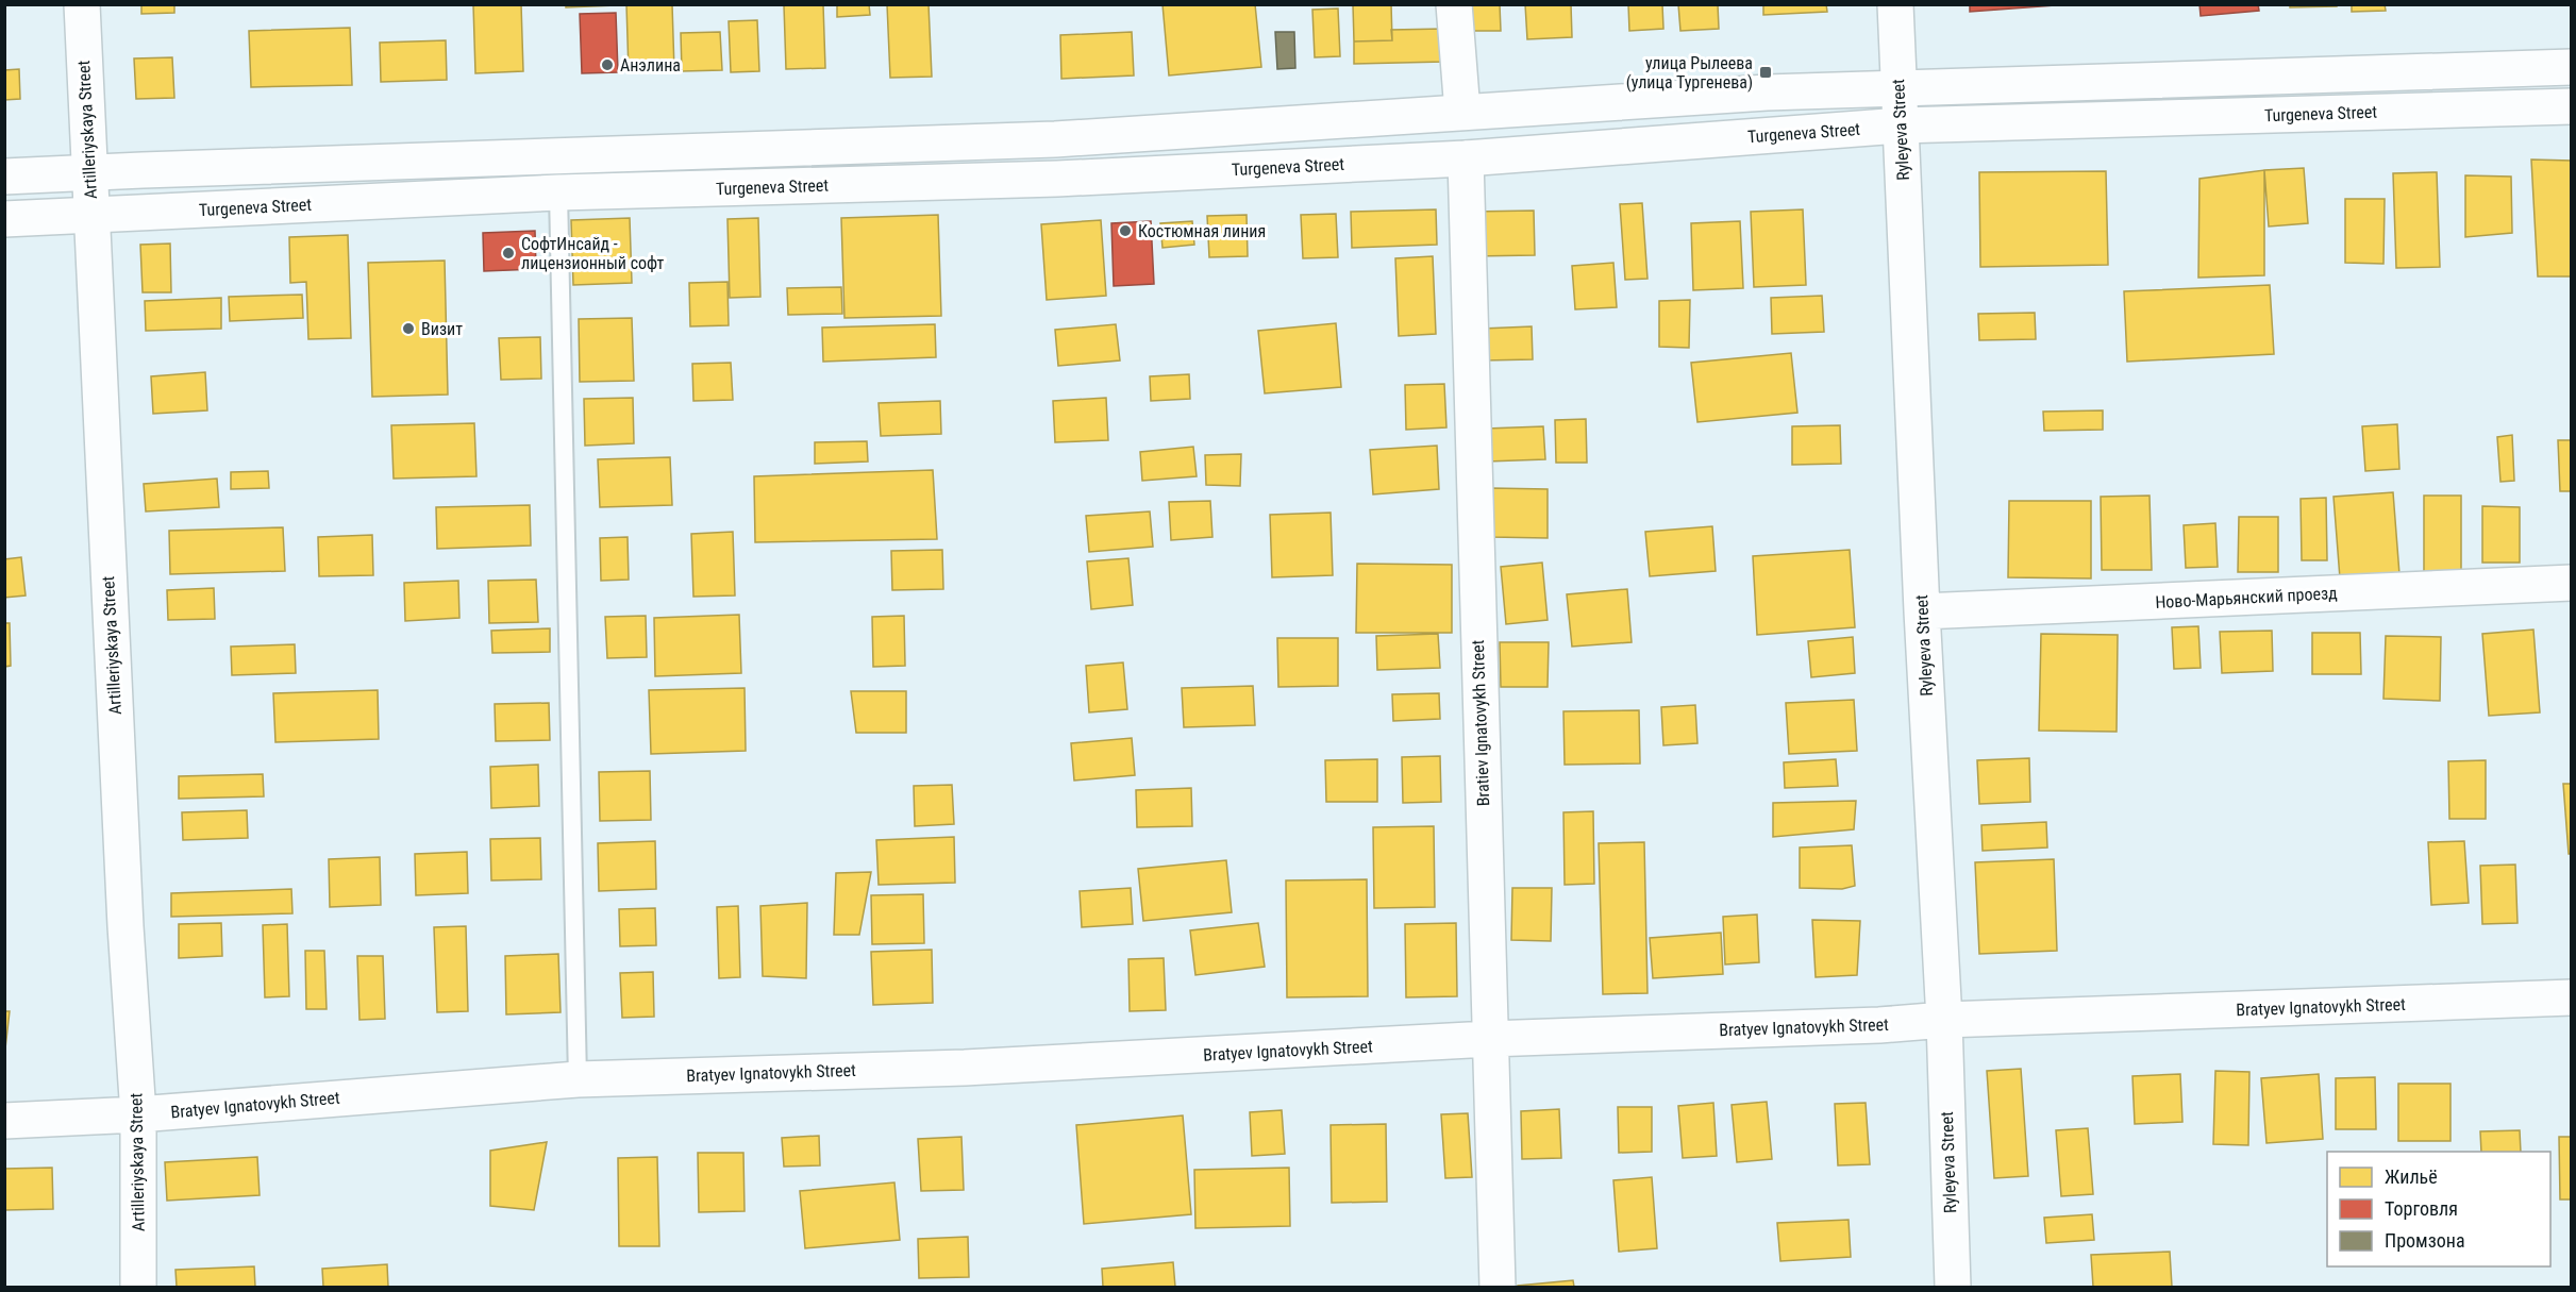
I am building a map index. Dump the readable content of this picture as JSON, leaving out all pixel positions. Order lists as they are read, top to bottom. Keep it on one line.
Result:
{"streets":{"main road":["Turgeneva Street","Artilleriyskaya Street","Ryleyeva Street","Ново-Марьянский проезд","Bratiev Ignatovykh Street","Bratyev Ignatovykh Street"]},"crossings":[["Turgeneva Street","Artilleriyskaya Street"],["Turgeneva Street","Ryleyeva Street"],["Turgeneva Street","Bratiev Ignatovykh Street"],["Artilleriyskaya Street","Bratyev Ignatovykh Street"],["Ryleyeva Street","Ново-Марьянский проезд"],["Ryleyeva Street","Bratyev Ignatovykh Street"],["Bratiev Ignatovykh Street","Bratyev Ignatovykh Street"]],"places":{"other":["Анэлина","Костюмная линия","СофтИнсайд - лицензионный софт","Визит"],"transit":["улица Рылеева (улица Тургенева)"]},"legend":["Жильё","Торговля","Промзона"]}
